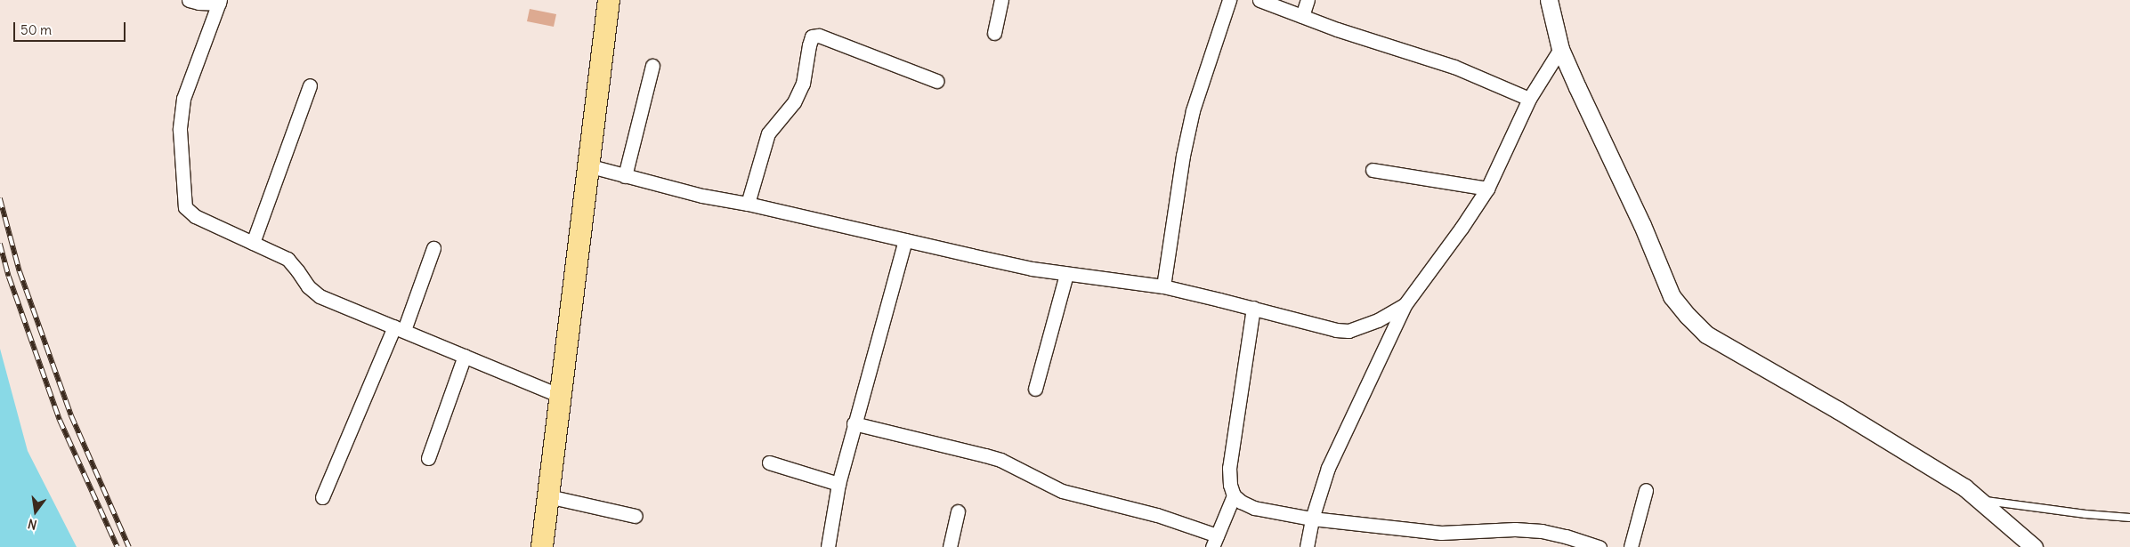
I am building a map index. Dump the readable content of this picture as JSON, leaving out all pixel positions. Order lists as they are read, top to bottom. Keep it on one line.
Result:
{"scale_bar":"50 m","north":"bottom"}
